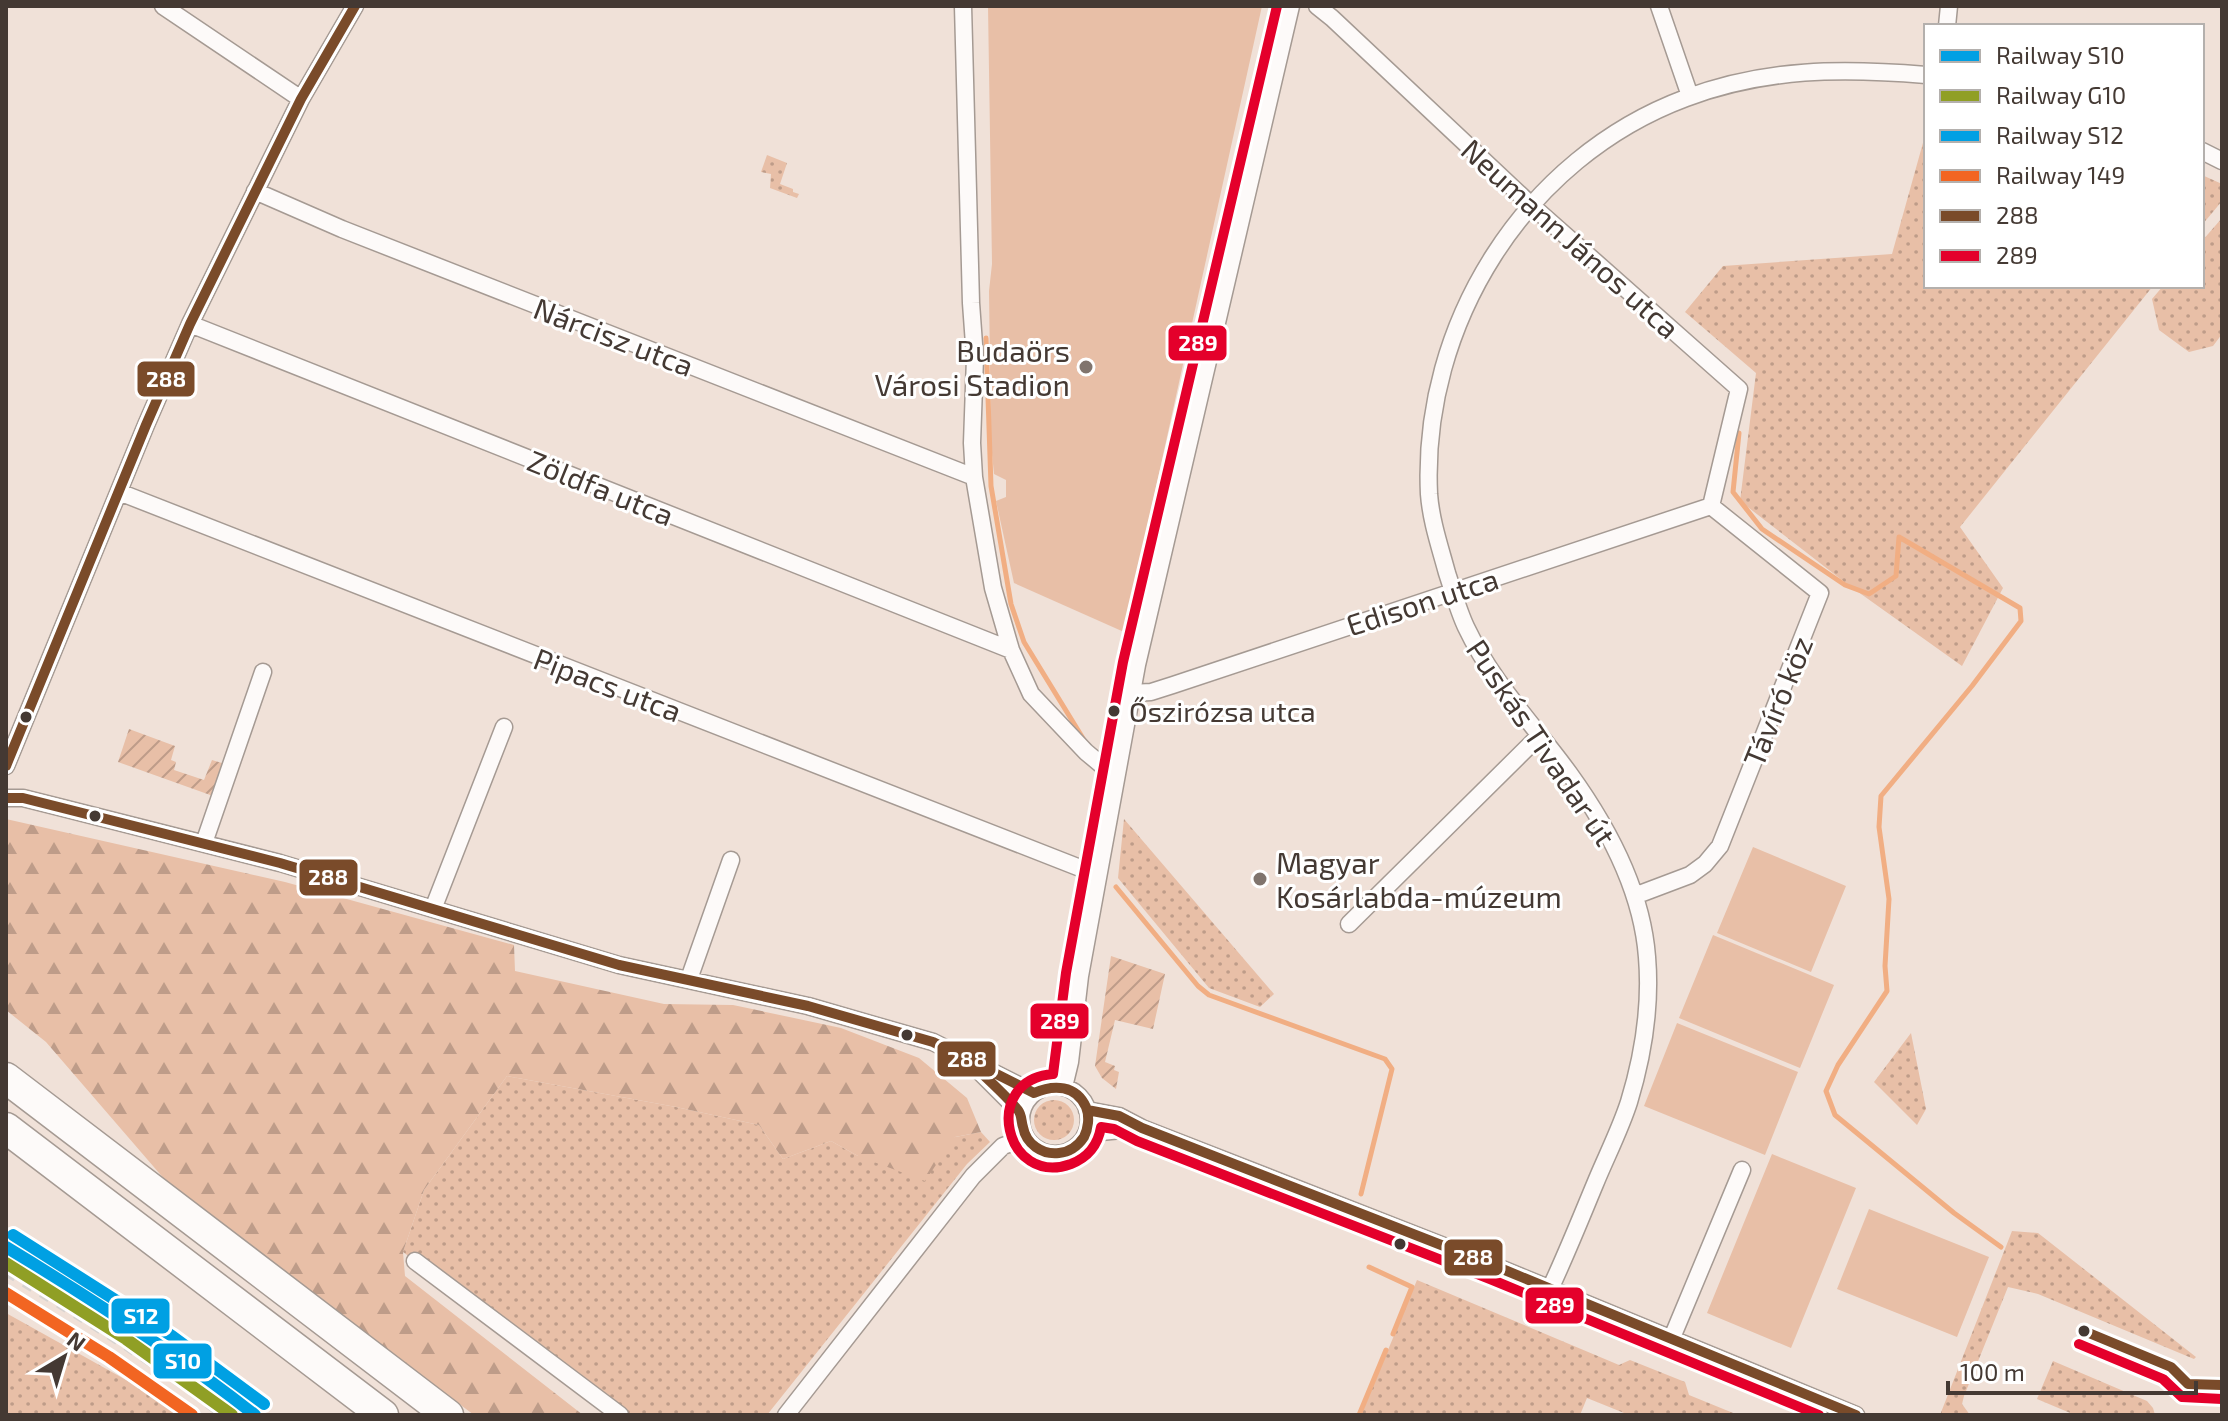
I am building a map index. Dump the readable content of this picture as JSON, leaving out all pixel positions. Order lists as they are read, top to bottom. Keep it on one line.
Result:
{"streets":{"street":["Neumann János utca","Nárcisz utca","Zöldfa utca","Edison utca","Pipacs utca","Távíró köz","Puskás Tivadar út"]},"crossings":[["Neumann János utca","Edison utca"],["Neumann János utca","Távíró köz"],["Neumann János utca","Puskás Tivadar út"],["Edison utca","Távíró köz"],["Edison utca","Puskás Tivadar út"],["Távíró köz","Puskás Tivadar út"]],"places":["Budaörs Városi Stadion","Őszirózsa utca","Magyar Kosárlabda-múzeum"],"lines":["transit line 288","transit line 289","rail line S12","rail line S10","rail line G10","rail line 149"],"legend":["Railway S10","Railway G10","Railway S12","Railway 149","288","289"],"scale_bar":"100 m","north":"top right"}
